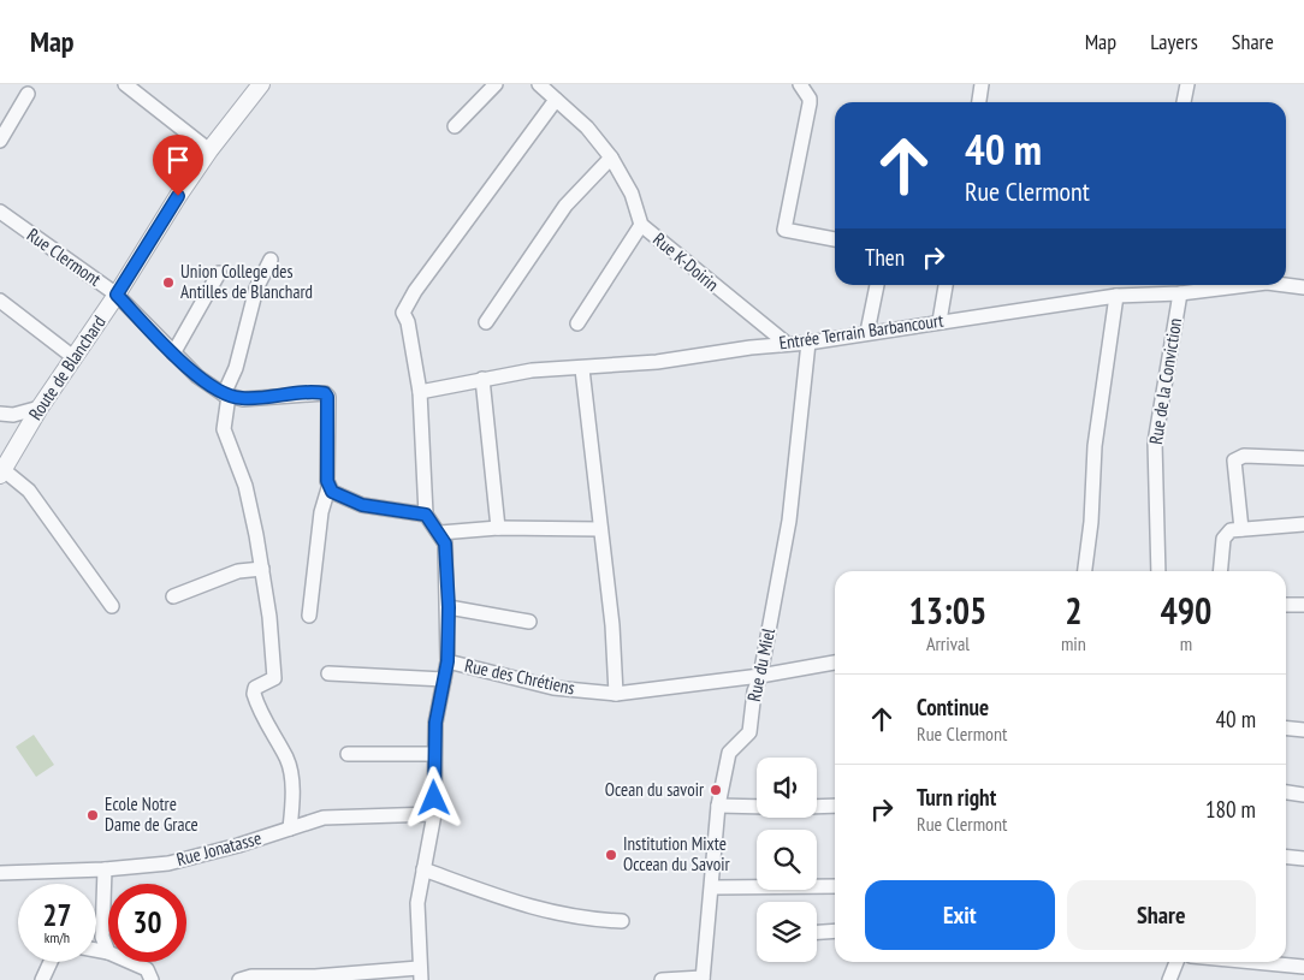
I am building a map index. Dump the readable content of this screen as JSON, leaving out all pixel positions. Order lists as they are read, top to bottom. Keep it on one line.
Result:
{"streets":{"street":["Rue Clermont","Rue K-Doirin","Entrée Terrain Barbancourt","Route de Blanchard","Rue de la Conviction","Rue du Miel","Rue des Chrétiens","Rue Jonatasse"]},"crossings":[["Rue Clermont","Route de Blanchard"],["Rue K-Doirin","Entrée Terrain Barbancourt"],["Entrée Terrain Barbancourt","Rue de la Conviction"],["Entrée Terrain Barbancourt","Rue du Miel"],["Rue du Miel","Rue des Chrétiens"]],"places":["Union College des Antilles de Blanchard","Ocean du savoir","Ecole Notre Dame de Grace","Institution Mixte Occean du Savoir"],"page":{"header":"Map","nav":["Map","Layers","Share"],"turn":["40 m","Rue Clermont"],"then":"Then","eta":["13:05","Arrival","2","min","490","m"],"list":[{"name":"Continue","note":"Rue Clermont","value":"40 m"},{"name":"Turn right","note":"Rue Clermont","value":"180 m"}],"buttons":["Exit","Share"],"speed":"27 km/h","limit":"30"}}
